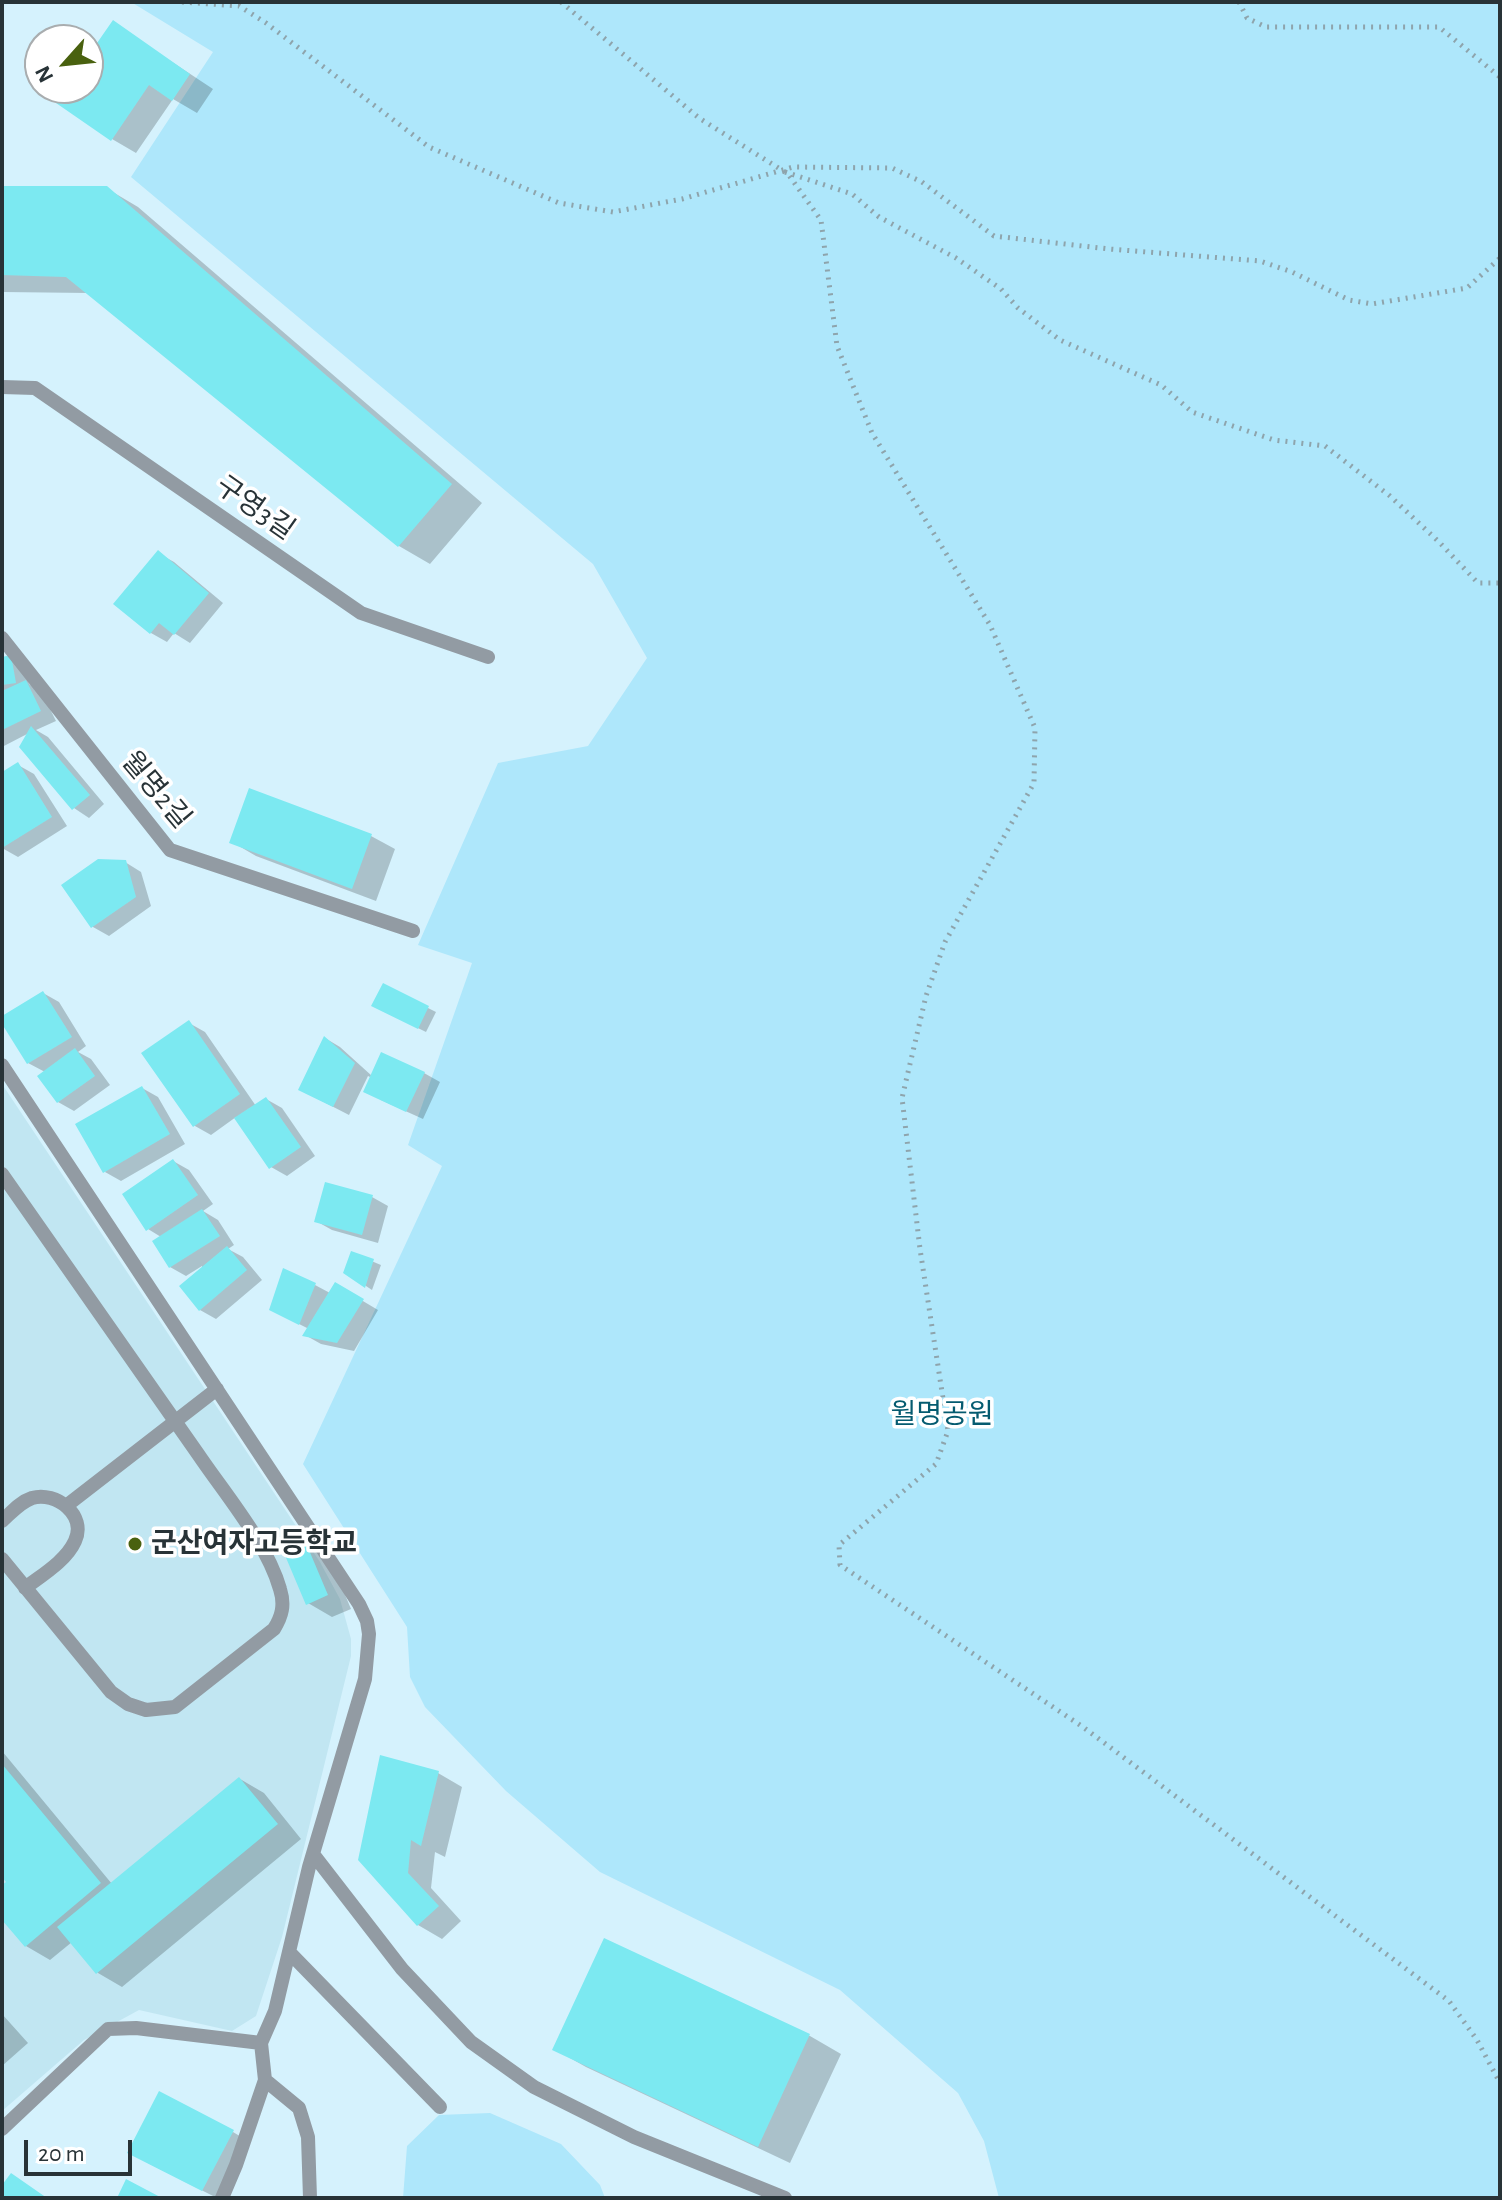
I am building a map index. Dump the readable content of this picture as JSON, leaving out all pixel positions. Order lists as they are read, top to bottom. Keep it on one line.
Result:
{"streets":{"lane":["구영3길","월명2길"]},"parks":["월명공원"],"places":["군산여자고등학교"],"scale_bar":"20 m","north":"bottom left"}
